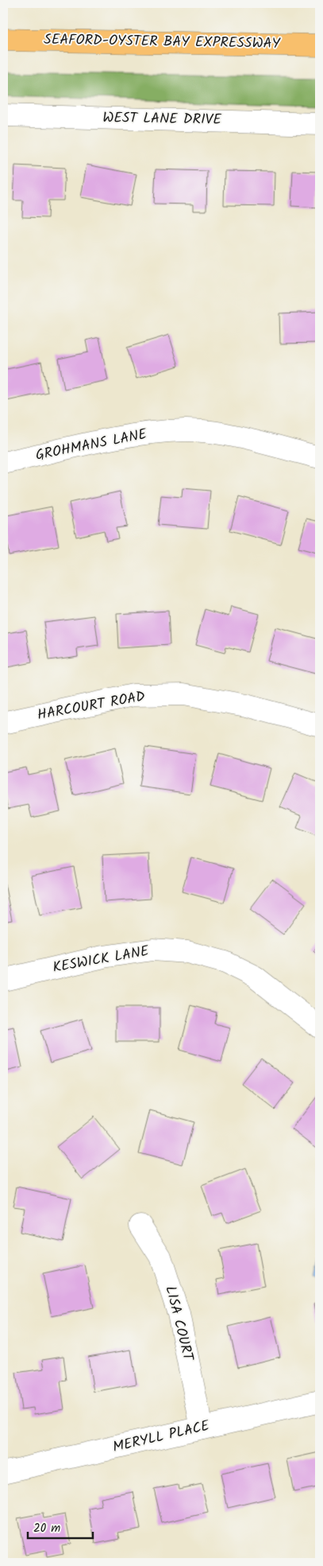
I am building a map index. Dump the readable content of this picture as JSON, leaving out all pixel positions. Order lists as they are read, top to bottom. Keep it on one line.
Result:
{"streets":{"highway":["SEAFORD-OYSTER BAY EXPRESSWAY"],"street":["WEST LANE DRIVE","GROHMANS LANE","HARCOURT ROAD","KESWICK LANE","LISA COURT","MERYLL PLACE"]},"crossings":[["LISA COURT","MERYLL PLACE"]],"scale_bar":"20 m"}
